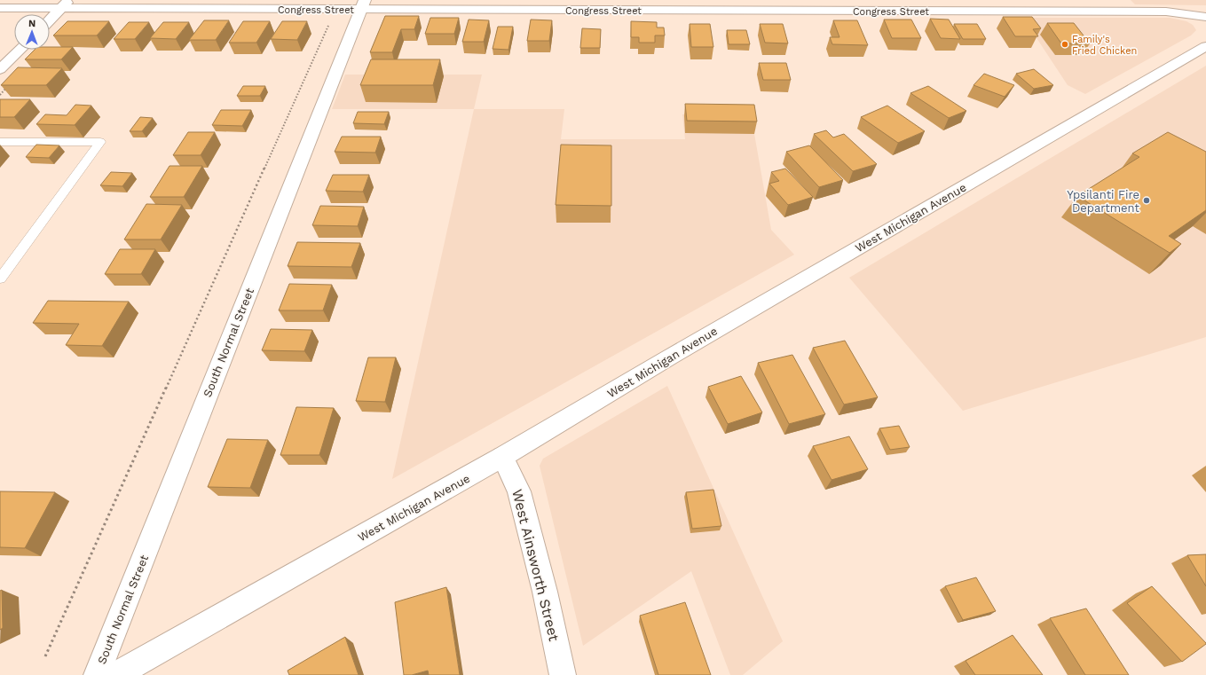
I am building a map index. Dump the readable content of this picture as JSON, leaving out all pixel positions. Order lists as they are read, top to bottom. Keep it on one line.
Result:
{"streets":{"street":["Congress Street","West Michigan Avenue","South Normal Street","West Ainsworth Street"]},"crossings":[["Congress Street","South Normal Street"],["West Michigan Avenue","West Ainsworth Street"]],"places":["Family's Fried Chicken","Ypsilanti Fire Department"],"north":"top"}
